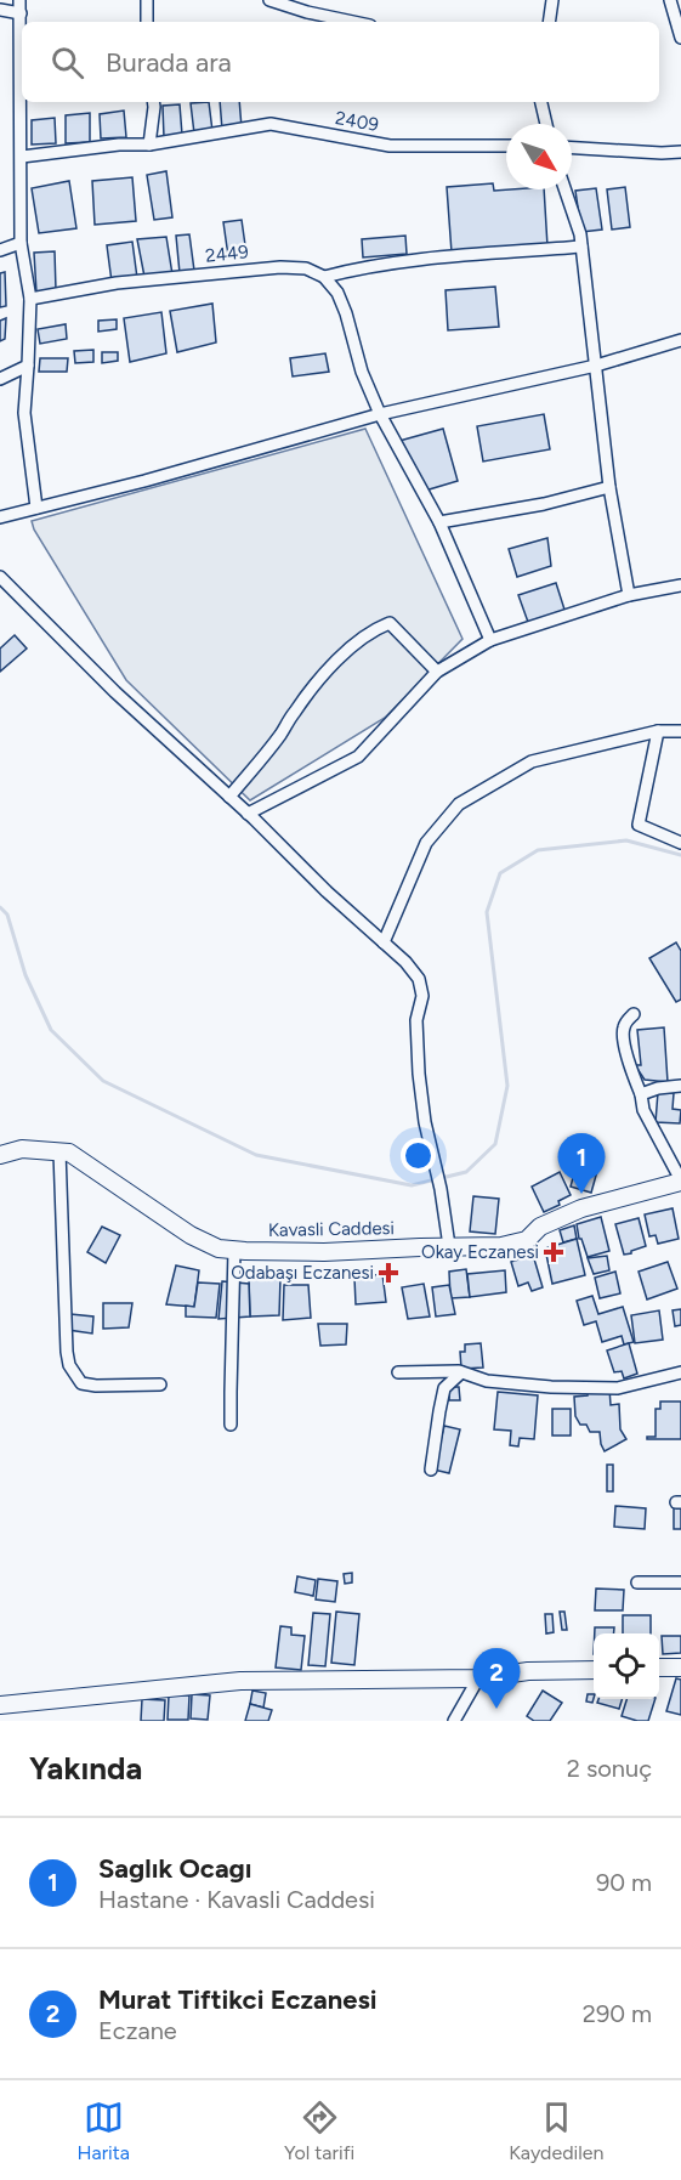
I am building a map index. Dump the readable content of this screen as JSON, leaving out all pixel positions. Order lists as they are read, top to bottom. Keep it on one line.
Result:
{"streets":{"street":["2409","2449","Kavasli Caddesi"]},"places":{"health":["Okay Eczanesi","Odabaşı Eczanesi"]},"north":"bottom right","page":{"search":"Burada ara","pins":["1","2"],"heading":["Yakında","2 sonuç"],"list":[{"mark":"1","name":"Saglık Ocagı","note":"Hastane · Kavasli Caddesi","value":"90 m"},{"mark":"2","name":"Murat Tiftikci Eczanesi","note":"Eczane","value":"290 m"}],"nav":["Harita","Yol tarifi","Kaydedilen"]}}
